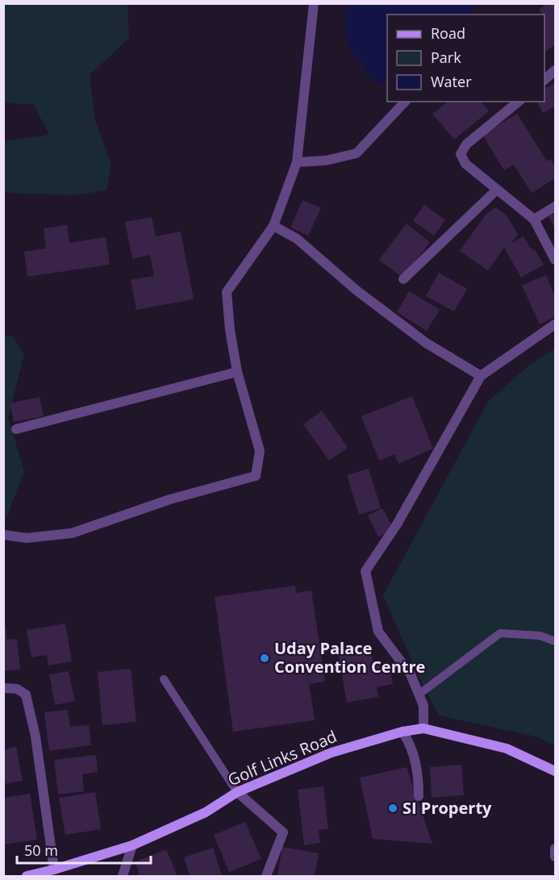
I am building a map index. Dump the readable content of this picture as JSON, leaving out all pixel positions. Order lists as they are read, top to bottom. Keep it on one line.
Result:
{"streets":{"street":["Golf Links Road"]},"places":["Uday Palace Convention Centre","SI Property"],"legend":["Road","Park","Water"],"scale_bar":"50 m"}
